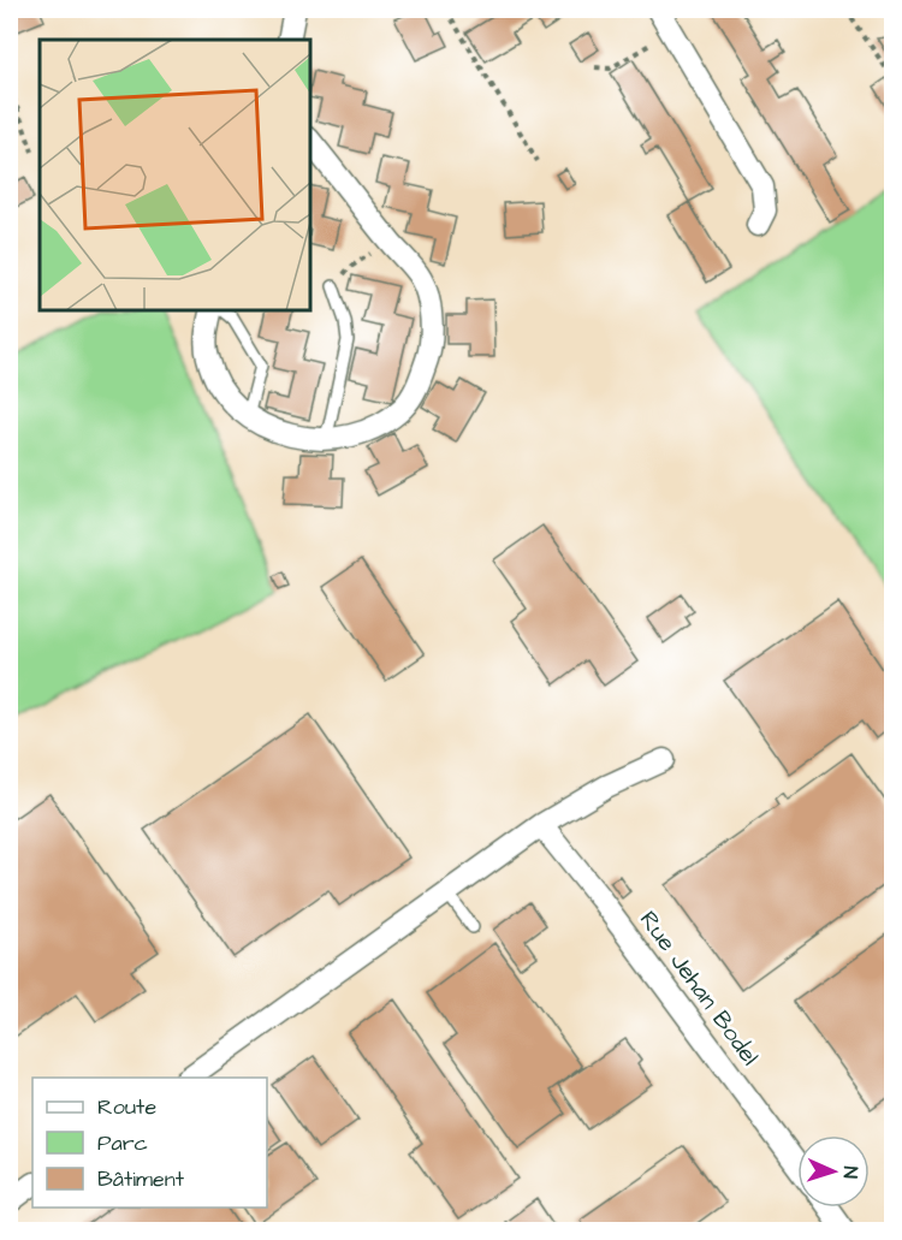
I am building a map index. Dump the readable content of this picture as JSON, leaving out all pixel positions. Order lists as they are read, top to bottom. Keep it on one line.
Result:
{"streets":{"street":["Rue Jehan Bodel"]},"legend":["Route","Parc","Bâtiment"],"north":"right"}
